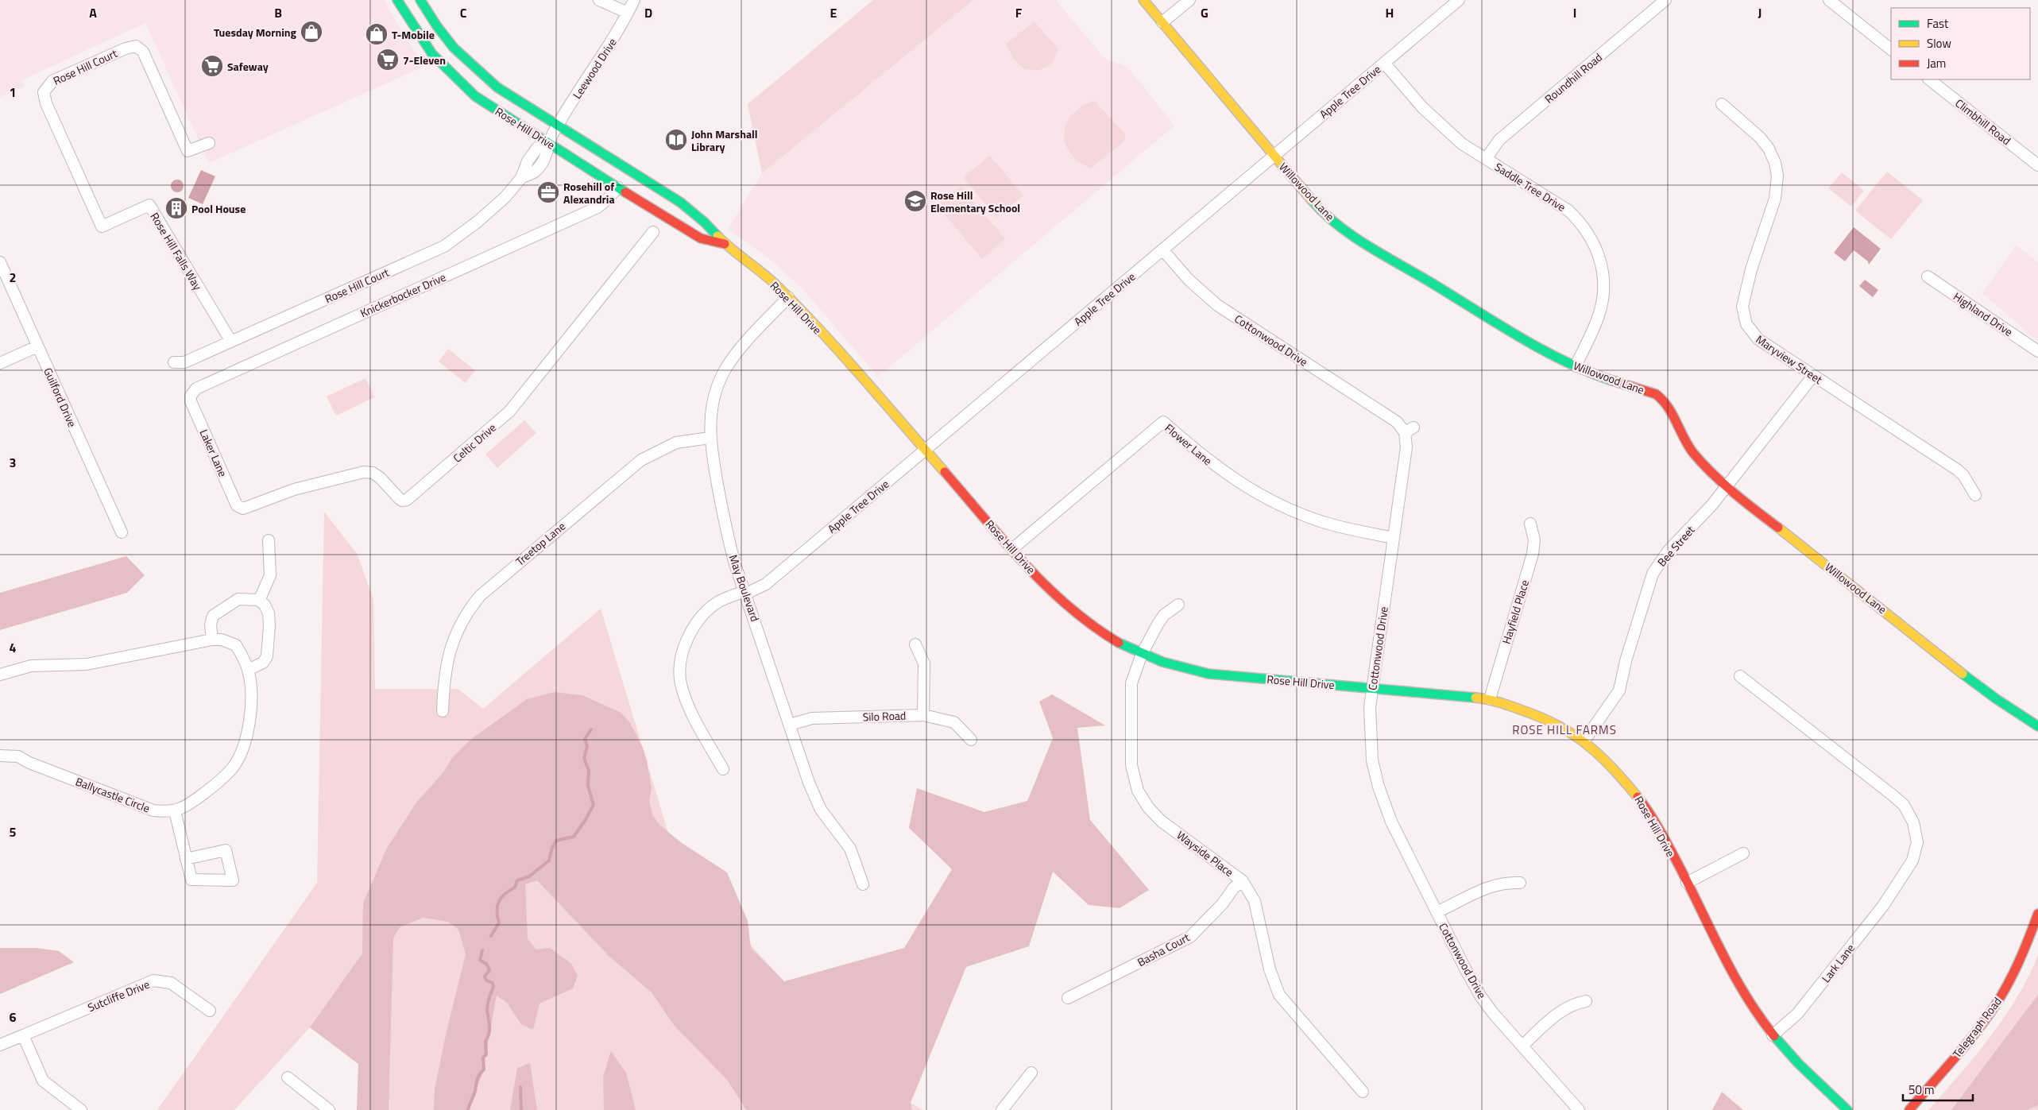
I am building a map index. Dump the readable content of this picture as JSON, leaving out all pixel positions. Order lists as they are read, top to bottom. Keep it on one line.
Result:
{"streets":{"street":["Rose Hill Court","Leewood Drive","Roundhill Road","Apple Tree Drive","Climbhill Road","Rose Hill Drive","Saddle Tree Drive","Willowood Lane","Rose Hill Falls Way","Knickerbocker Drive","Highland Drive","Cottonwood Drive","Maryview Street","Guilford Drive","Celtic Drive","Flower Lane","Laker Lane","Treetop Lane","Bee Street","May Boulevard","Hayfield Place","Silo Road","Ballycastle Circle","Wayside Place","Basha Court","Lark Lane","Sutcliffe Drive","Telegraph Road"]},"crossings":[["Rose Hill Court","Leewood Drive"],["Rose Hill Court","Rose Hill Drive"],["Rose Hill Court","Rose Hill Falls Way"],["Leewood Drive","Rose Hill Drive"],["Roundhill Road","Saddle Tree Drive"],["Apple Tree Drive","Rose Hill Drive"],["Apple Tree Drive","Saddle Tree Drive"],["Apple Tree Drive","Willowood Lane"],["Apple Tree Drive","Cottonwood Drive"],["Apple Tree Drive","May Boulevard"],["Rose Hill Drive","Knickerbocker Drive"],["Rose Hill Drive","Cottonwood Drive"],["Rose Hill Drive","Flower Lane"],["Rose Hill Drive","Bee Street"],["Rose Hill Drive","May Boulevard"],["Rose Hill Drive","Hayfield Place"],["Rose Hill Drive","Wayside Place"],["Rose Hill Drive","Lark Lane"],["Saddle Tree Drive","Willowood Lane"],["Willowood Lane","Bee Street"],["Knickerbocker Drive","Laker Lane"],["Cottonwood Drive","Flower Lane"],["Maryview Street","Bee Street"],["Celtic Drive","Laker Lane"],["Treetop Lane","May Boulevard"],["May Boulevard","Silo Road"],["Wayside Place","Basha Court"]],"districts":["ROSE HILL FARMS"],"places":{"shop":["Tuesday Morning","T-Mobile"],"supermarket":["7-Eleven","Safeway"],"library":["John Marshall Library"],"office":["Rosehill of Alexandria"],"school or university":["Rose Hill Elementary School"],"building":["Pool House"]},"legend":["Fast","Slow","Jam"],"scale_bar":"50 m","grid":{"columns":["A","B","C","D","E","F","G","H","I","J"],"rows":["1","2","3","4","5","6"]}}
